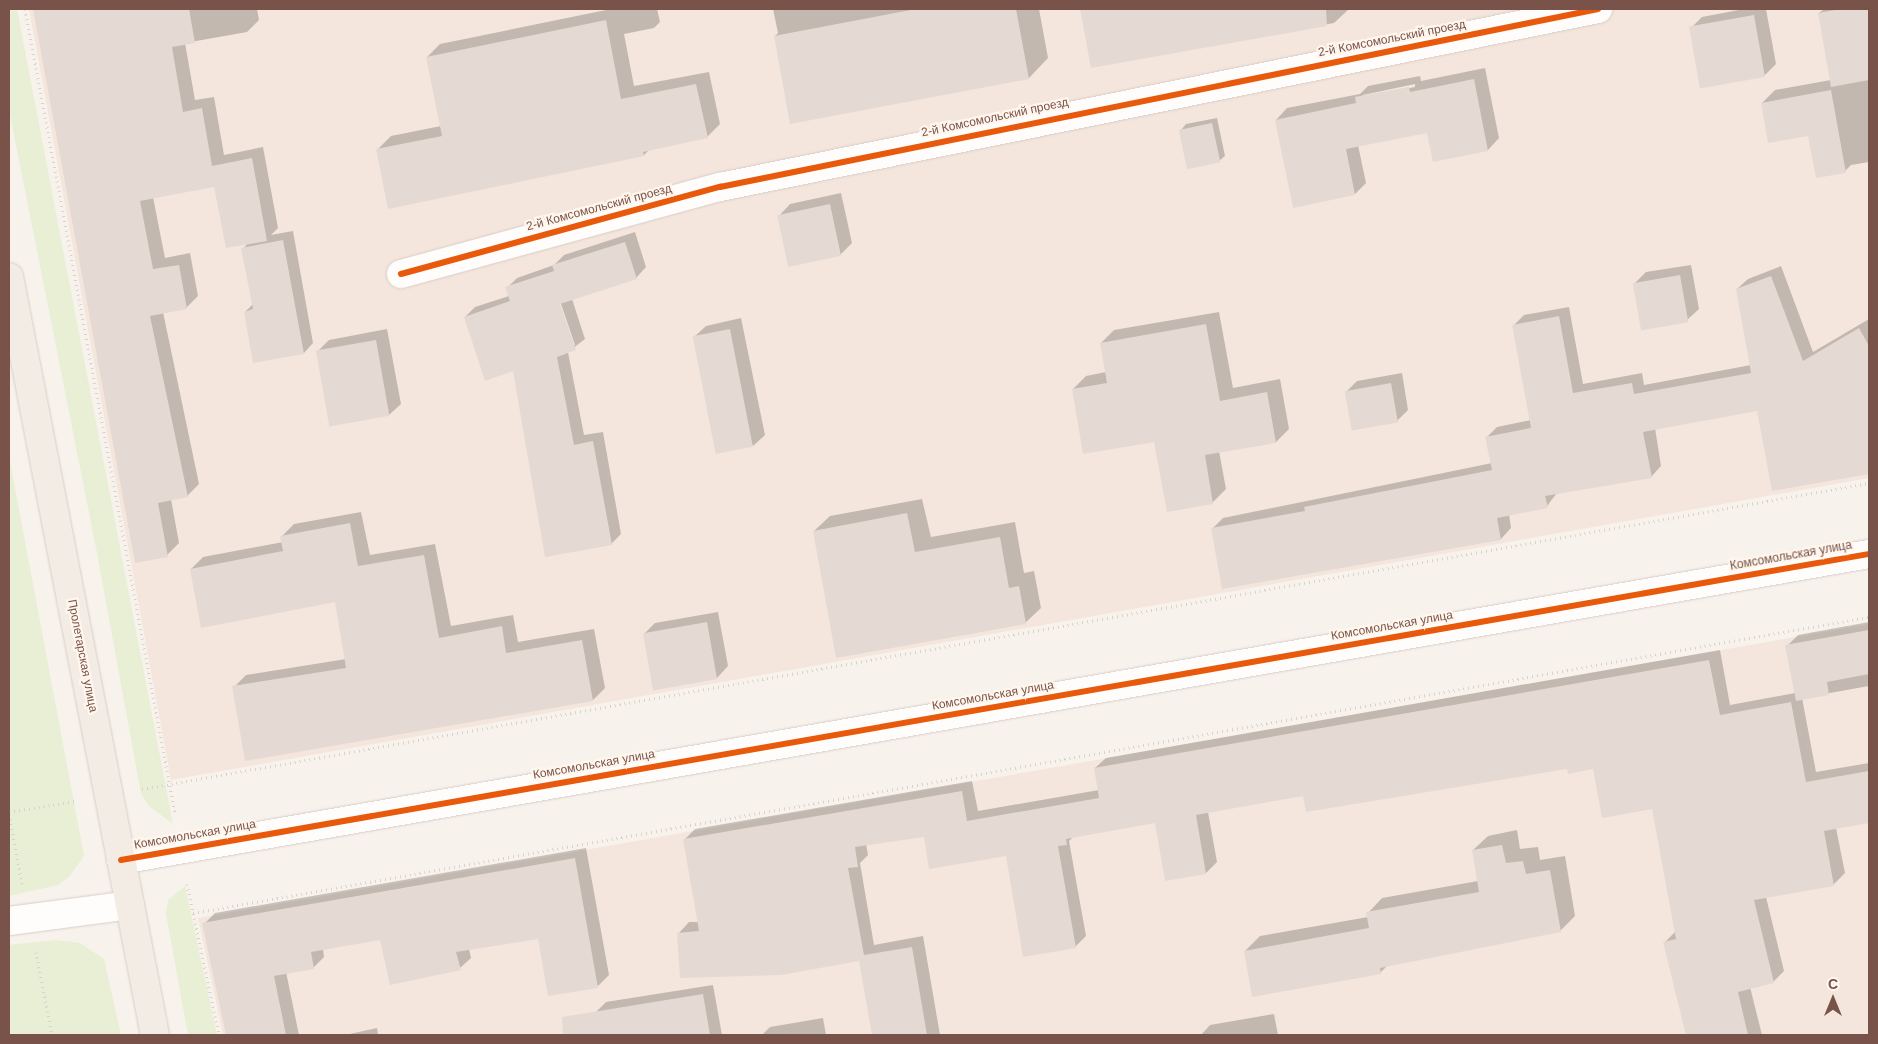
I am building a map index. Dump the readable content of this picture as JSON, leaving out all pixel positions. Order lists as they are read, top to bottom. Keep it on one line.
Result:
{"streets":{"main road":["Пролетарская улица"],"street":["2-й Комсомольский проезд","Комсомольская улица"]},"crossings":[["Комсомольская улица","Пролетарская улица"]],"north":"top"}
